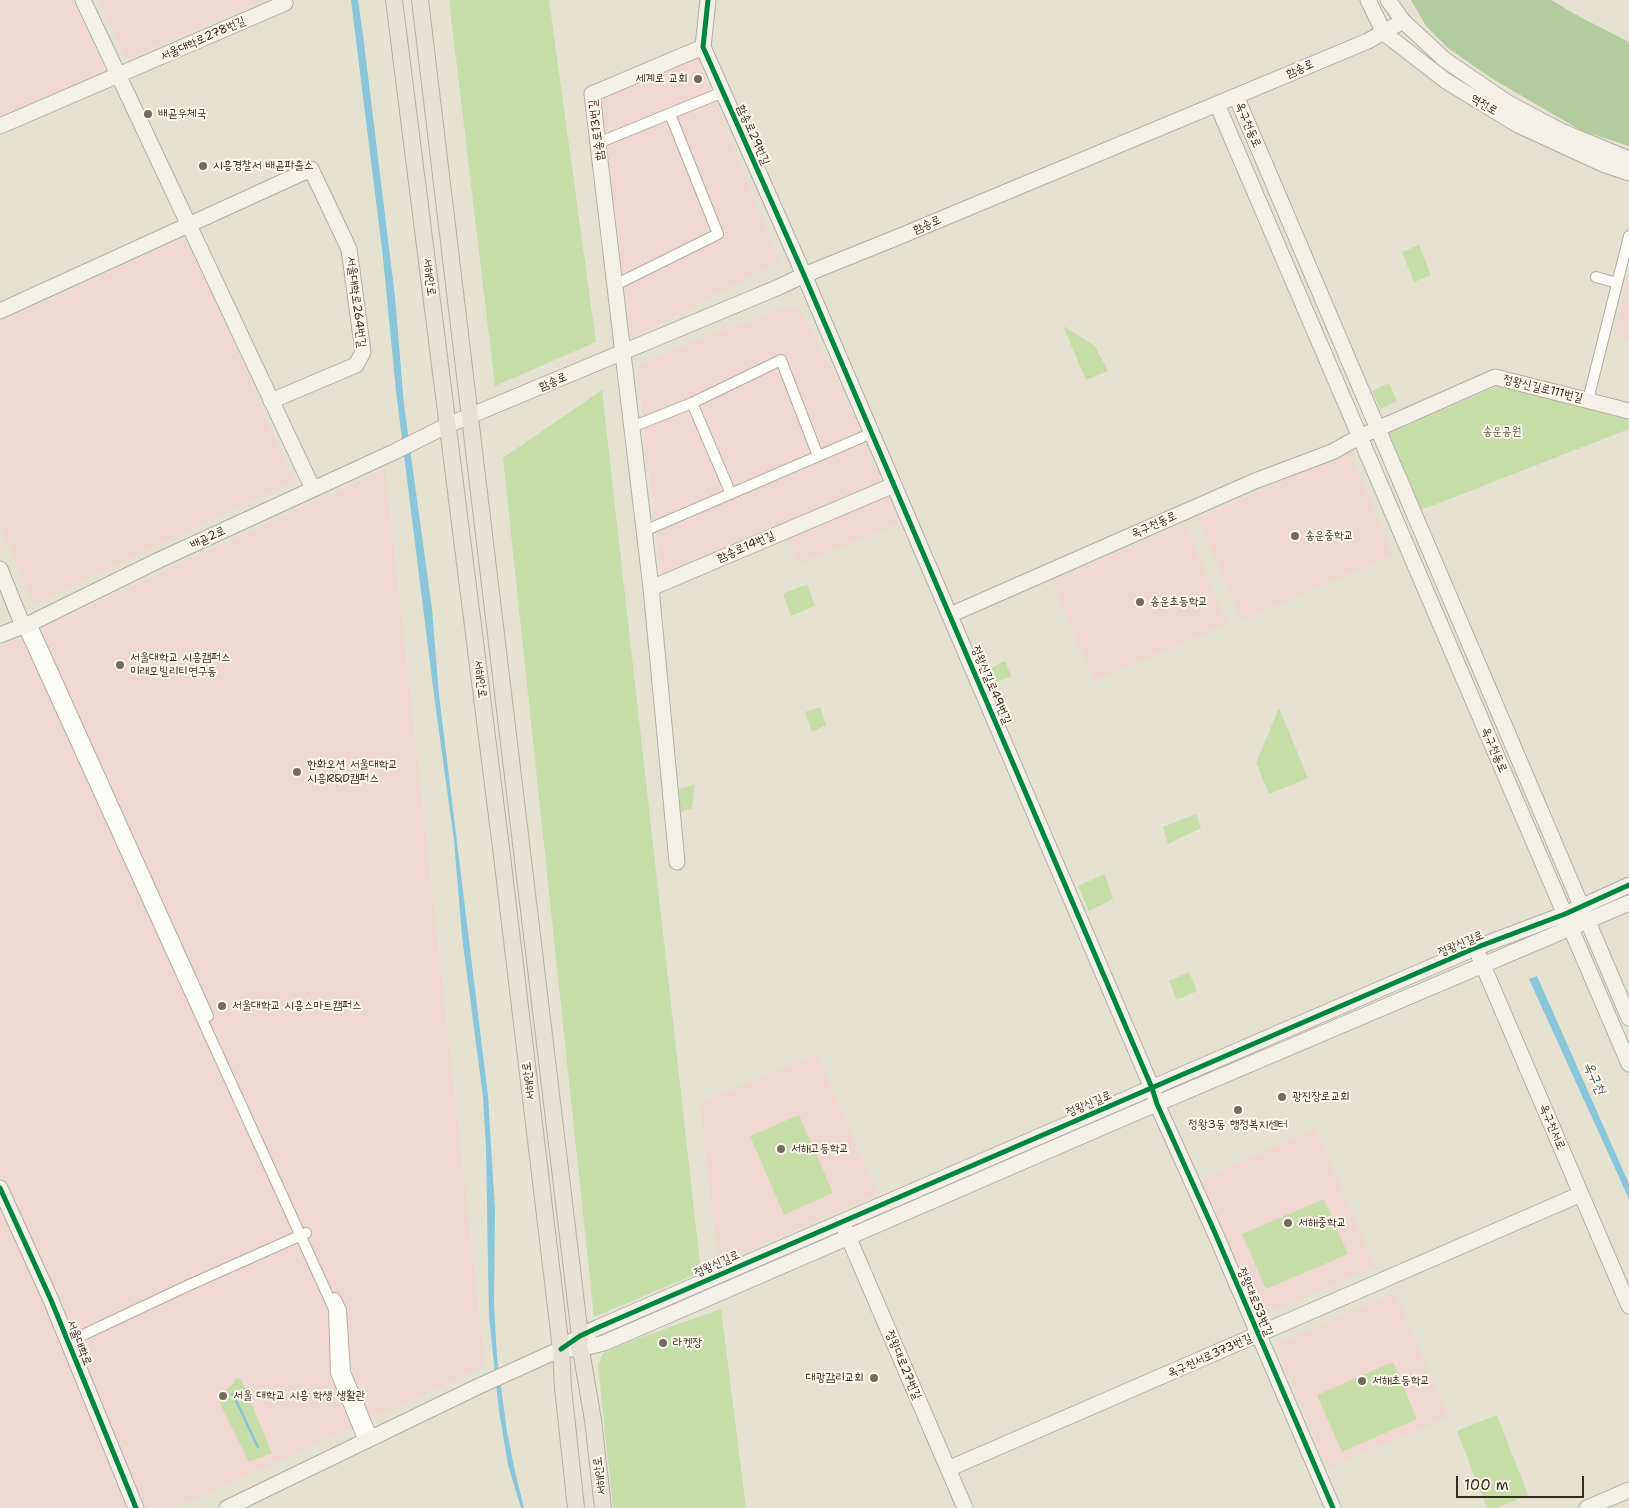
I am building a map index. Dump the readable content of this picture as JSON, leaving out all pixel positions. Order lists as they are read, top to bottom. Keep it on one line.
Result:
{"streets":{"main road":["서해안로"],"street":["서울대학로278번길","함송로","역전로","옥구천동로","함송로13번길","함송로29번길","서울대학로264번길","정왕신길로111번길","배곧2로","함송로14번길","정왕신길로49번길","정왕신길로","옥구천서로","정왕대로53번길","서울대학로","옥구천서로373번길","정왕대로27번길"]},"crossings":[["함송로","역전로"],["함송로","옥구천동로"],["함송로","함송로13번길"],["함송로","함송로29번길"],["함송로","서해안로"],["함송로","배곧2로"],["함송로","정왕신길로49번길"],["옥구천동로","정왕신길로111번길"],["옥구천동로","정왕신길로49번길"],["옥구천동로","정왕신길로"],["함송로13번길","함송로29번길"],["함송로29번길","정왕신길로49번길"],["서해안로","배곧2로"],["서해안로","정왕신길로"],["함송로14번길","정왕신길로49번길"],["정왕신길로49번길","정왕신길로"],["정왕신길로49번길","정왕대로53번길"],["정왕신길로","옥구천서로"],["정왕신길로","정왕대로53번길"],["정왕신길로","정왕대로27번길"],["옥구천서로","옥구천서로373번길"],["정왕대로53번길","옥구천서로373번길"],["옥구천서로373번길","정왕대로27번길"]],"water":["옥구천"],"parks":["송운공원"],"places":["세계로 교회","배곧우체국","시흥경찰서 배곧파출소","송운중학교","송운초등학교","서울대학교 시흥캠퍼스 미래모빌리티연구동","한화오션 서울대학교 시흥R&D캠퍼스","서울대학교 시흥스마트캠퍼스","광진장로교회","정왕3동 행정복지센터","서해고등학교","서해중학교","라켓장","대광감리교회","서해초등학교","서울 대학교 시흥 학생 생활관"],"scale_bar":"100 m"}
